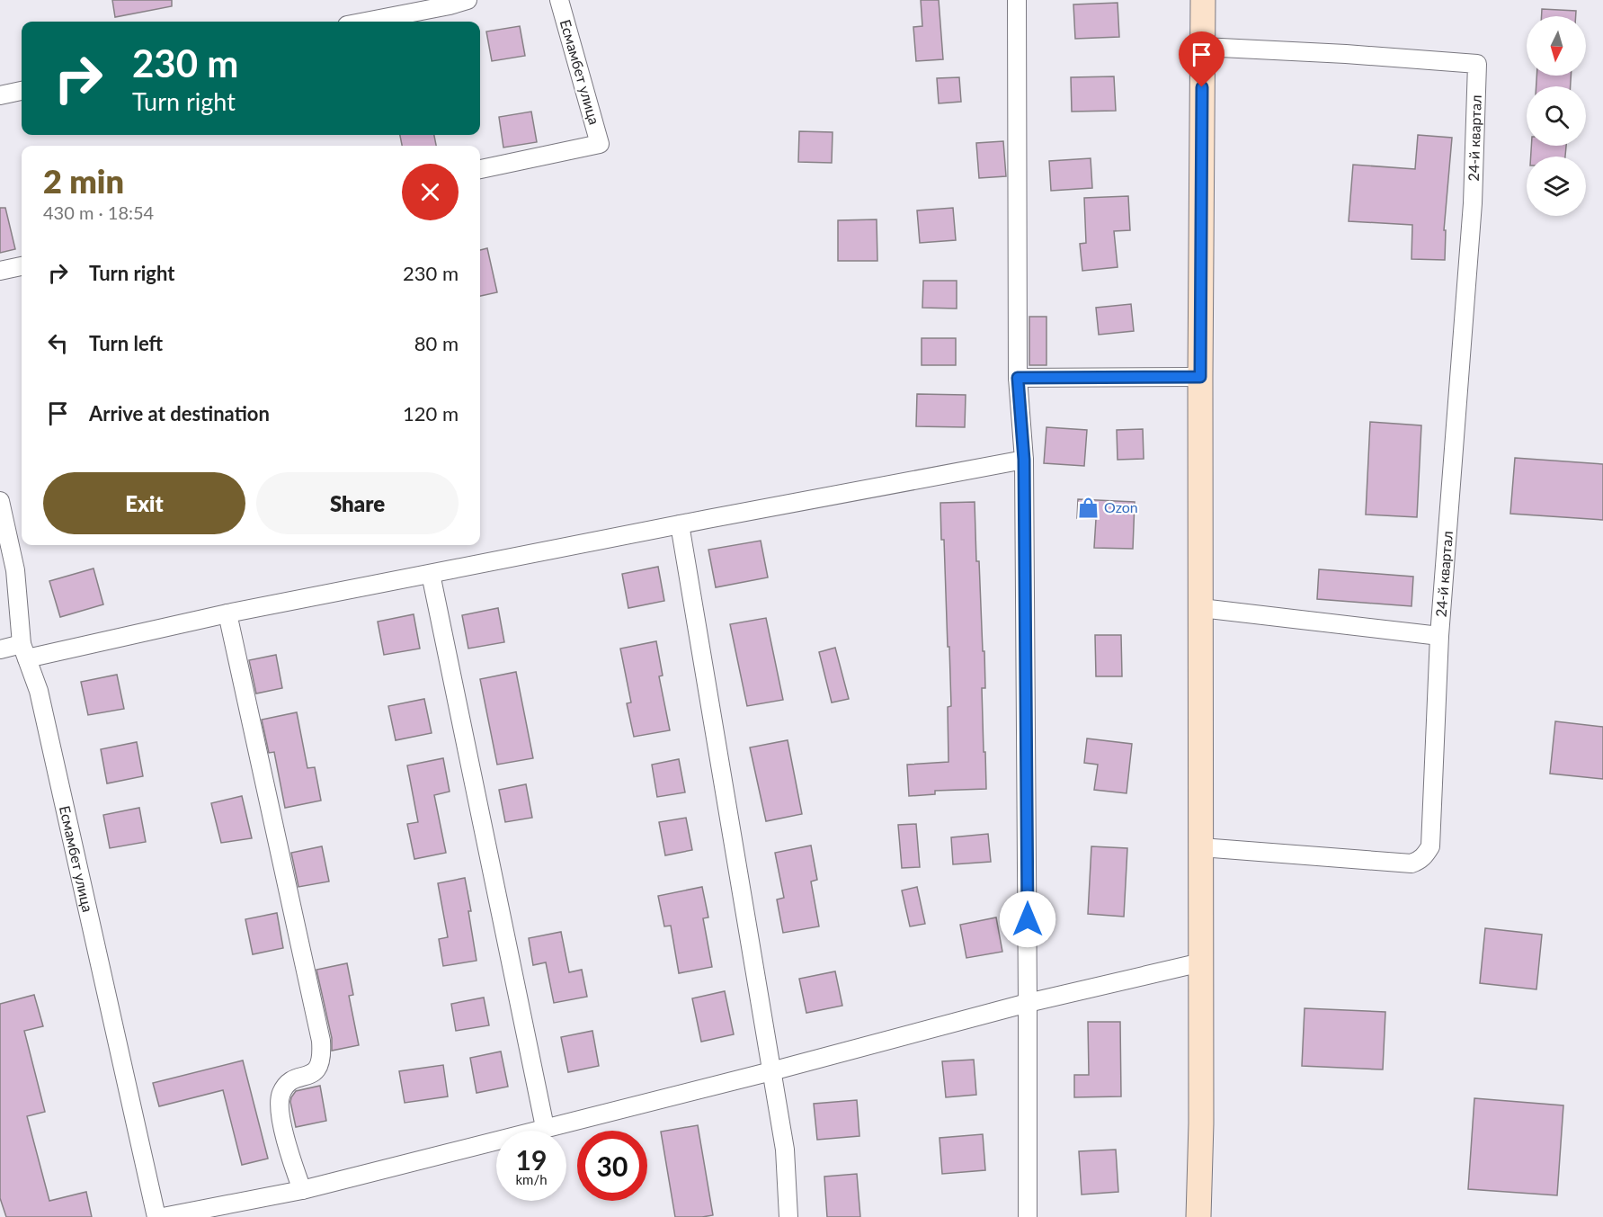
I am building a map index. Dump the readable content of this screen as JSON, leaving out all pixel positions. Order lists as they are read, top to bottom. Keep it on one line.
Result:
{"streets":{"street":["Есмамбет улица","24-й квартал"]},"places":{"shop":["Ozon"]},"north":"bottom","page":{"turn":["230 m","Turn right"],"heading":["2 min","430 m · 18:54"],"list":[{"name":"Turn right","value":"230 m"},{"name":"Turn left","value":"80 m"},{"name":"Arrive at destination","value":"120 m"}],"buttons":["Exit","Share"],"speed":"19 km/h","limit":"30"}}
